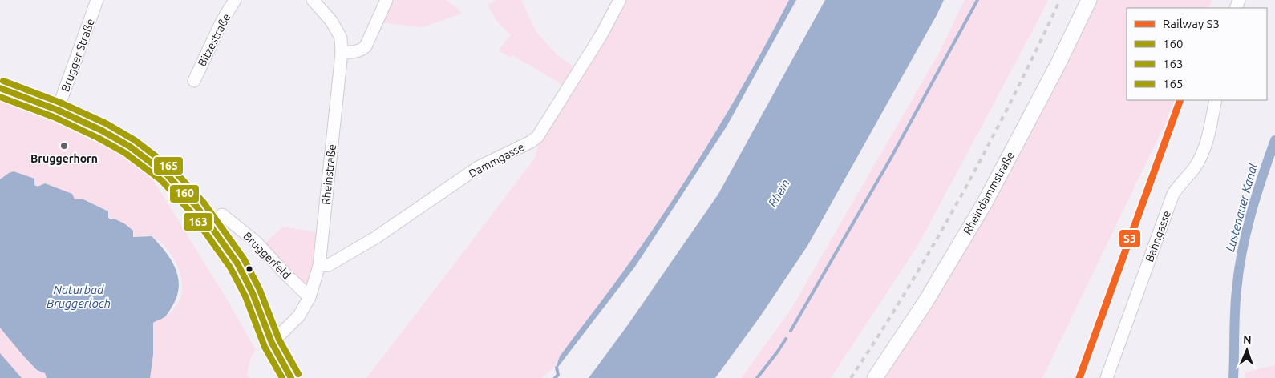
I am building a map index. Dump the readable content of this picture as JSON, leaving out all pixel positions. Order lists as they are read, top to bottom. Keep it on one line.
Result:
{"streets":{"main road":["Rheindammstraße"],"street":["Bitzestraße","Brugger Straße","Dammgasse","Rheinstraße","Bahngasse","Bruggerfeld"]},"crossings":[["Dammgasse","Rheinstraße"],["Rheinstraße","Bruggerfeld"]],"water":["Rhein","Lustenauer Kanal","Naturbad Bruggerloch"],"places":["Bruggerhorn"],"lines":["transit line 165","transit line 160","transit line 163","rail line S3"],"legend":["Railway S3","160","163","165"],"north":"top"}
